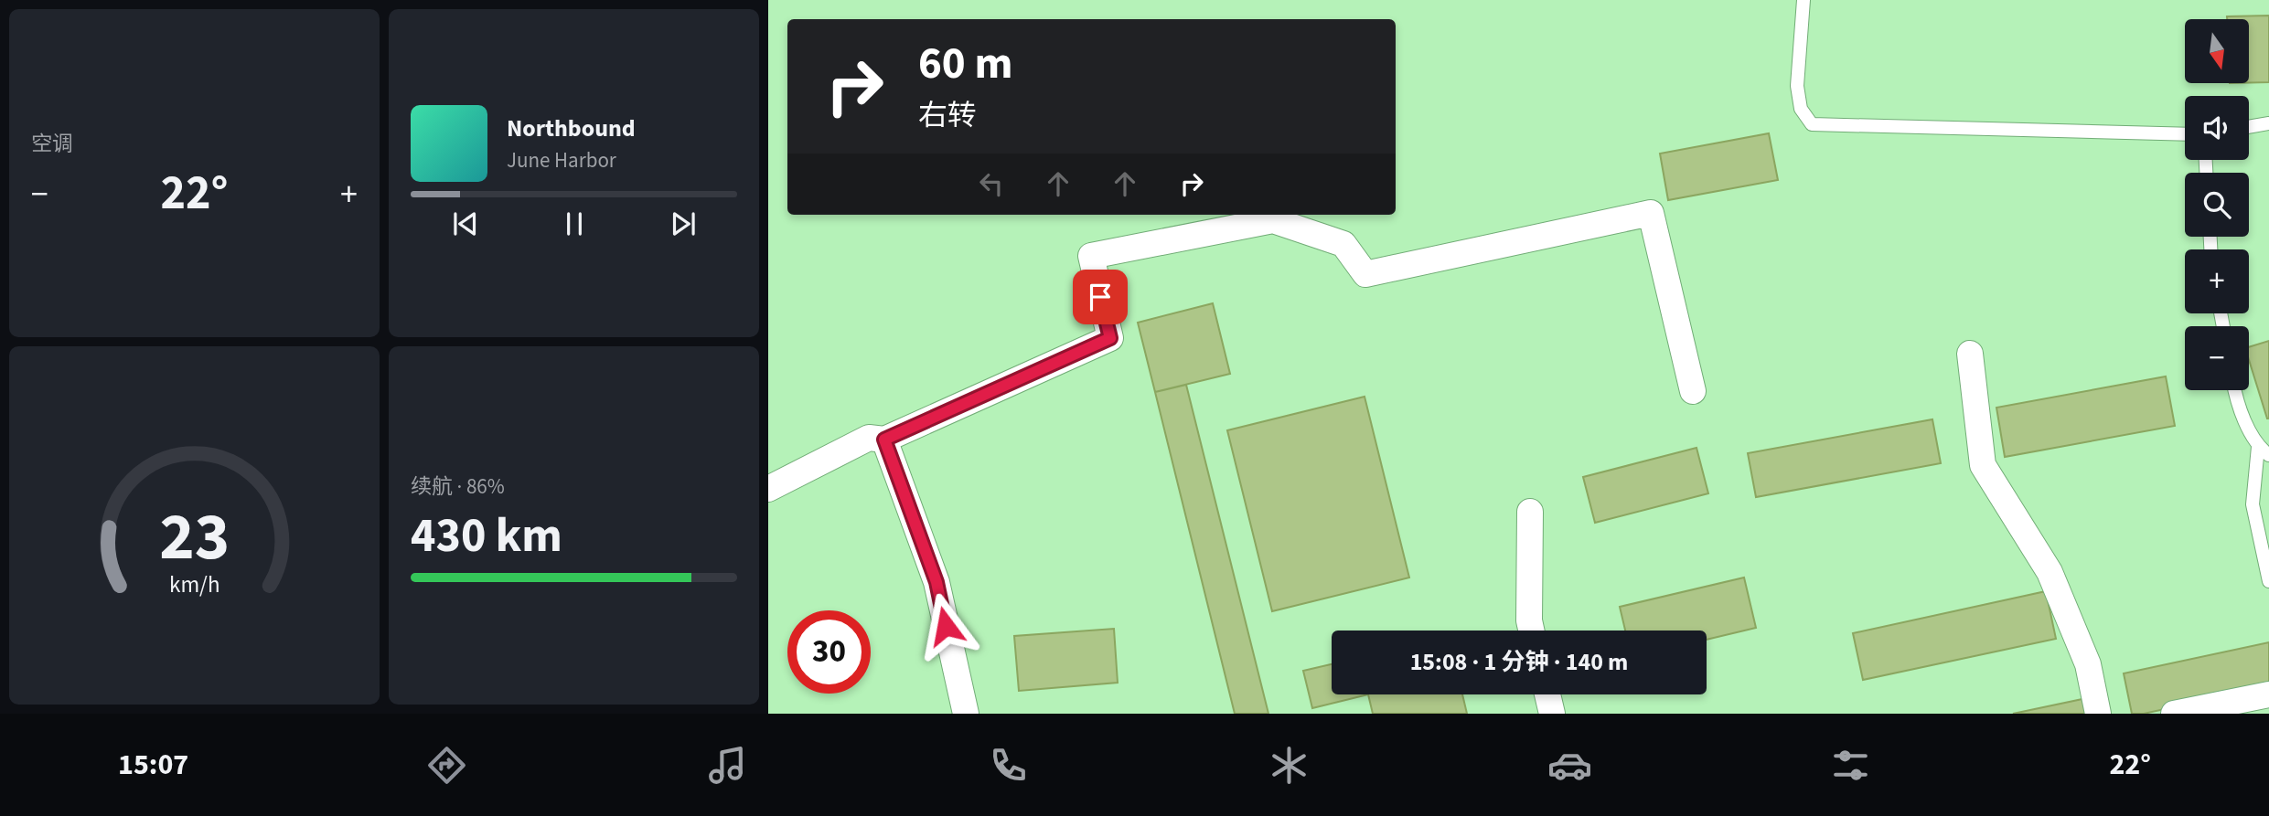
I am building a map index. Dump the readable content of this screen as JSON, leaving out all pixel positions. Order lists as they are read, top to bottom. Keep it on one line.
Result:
{"north":"bottom","page":{"tile":["空调",["续航 · 86%","430 km"]],"map_buttons":["+","−"],"turn":["60 m","右转"],"song":["Northbound","June Harbor"],"heat":["−","22°","+"],"limit":"30","trip":"15:08 · 1 分钟 · 140 m","tabs":["15:07","22°"],"gauge":["23","km/h"]}}
